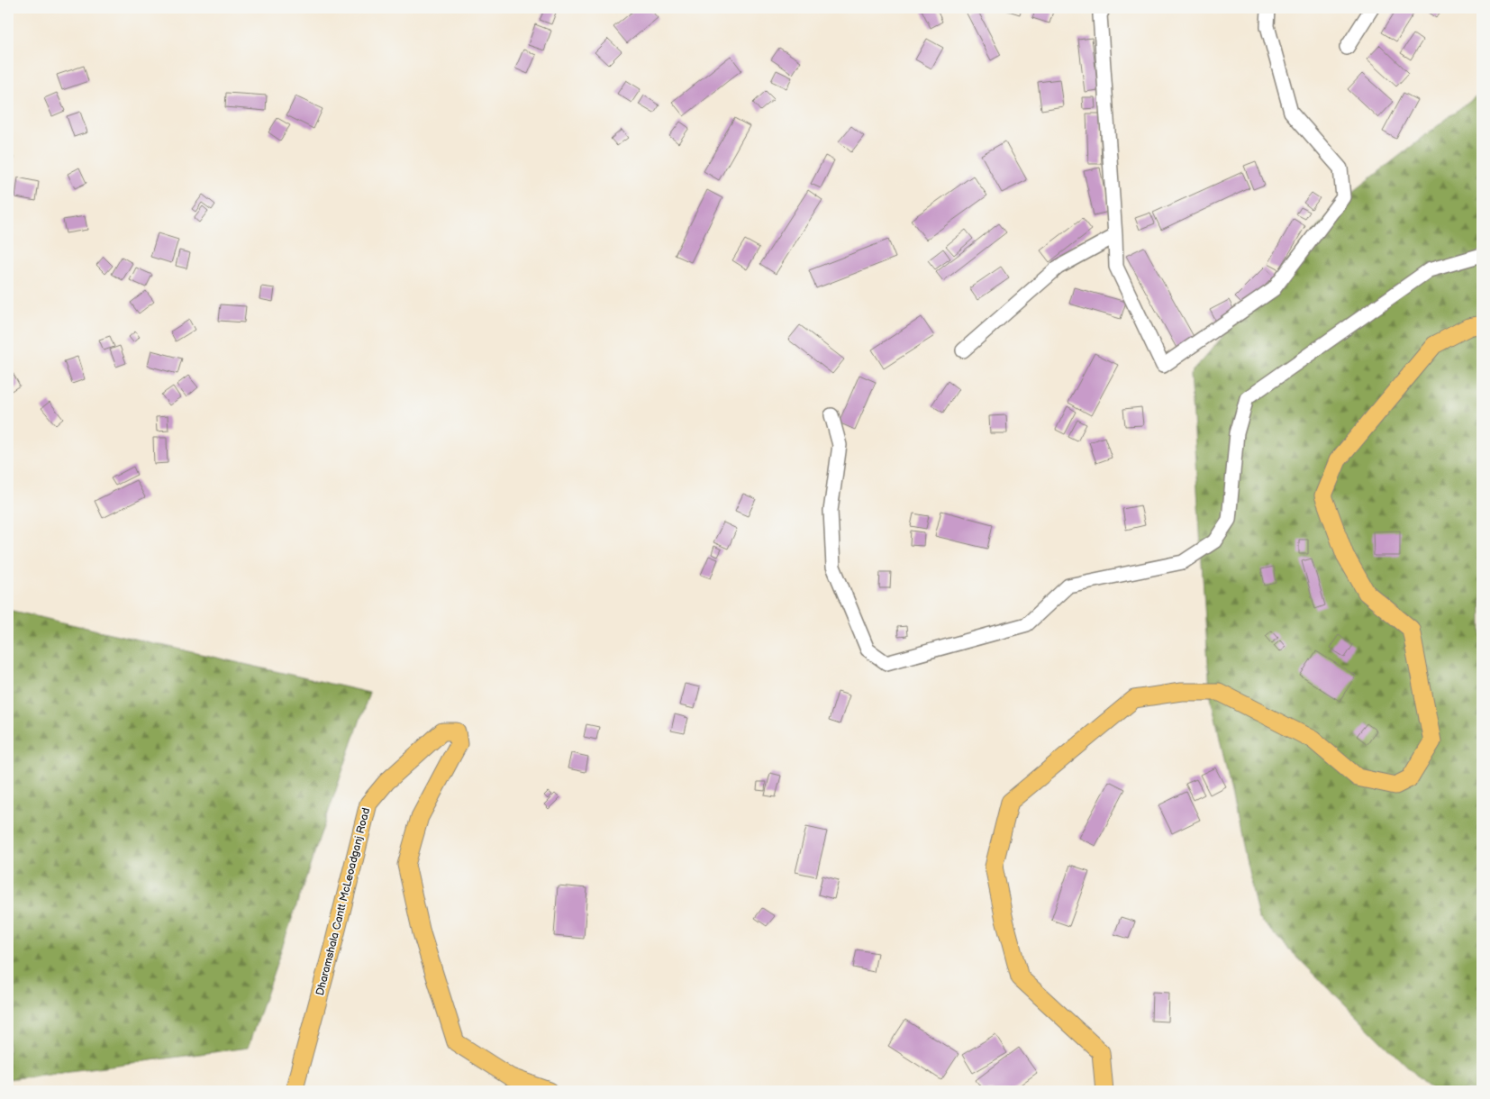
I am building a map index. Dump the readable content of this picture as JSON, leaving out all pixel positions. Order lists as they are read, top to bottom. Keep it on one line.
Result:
{"streets":{"main road":["Dharamshala Cantt McLeoadganj Road"]}}
